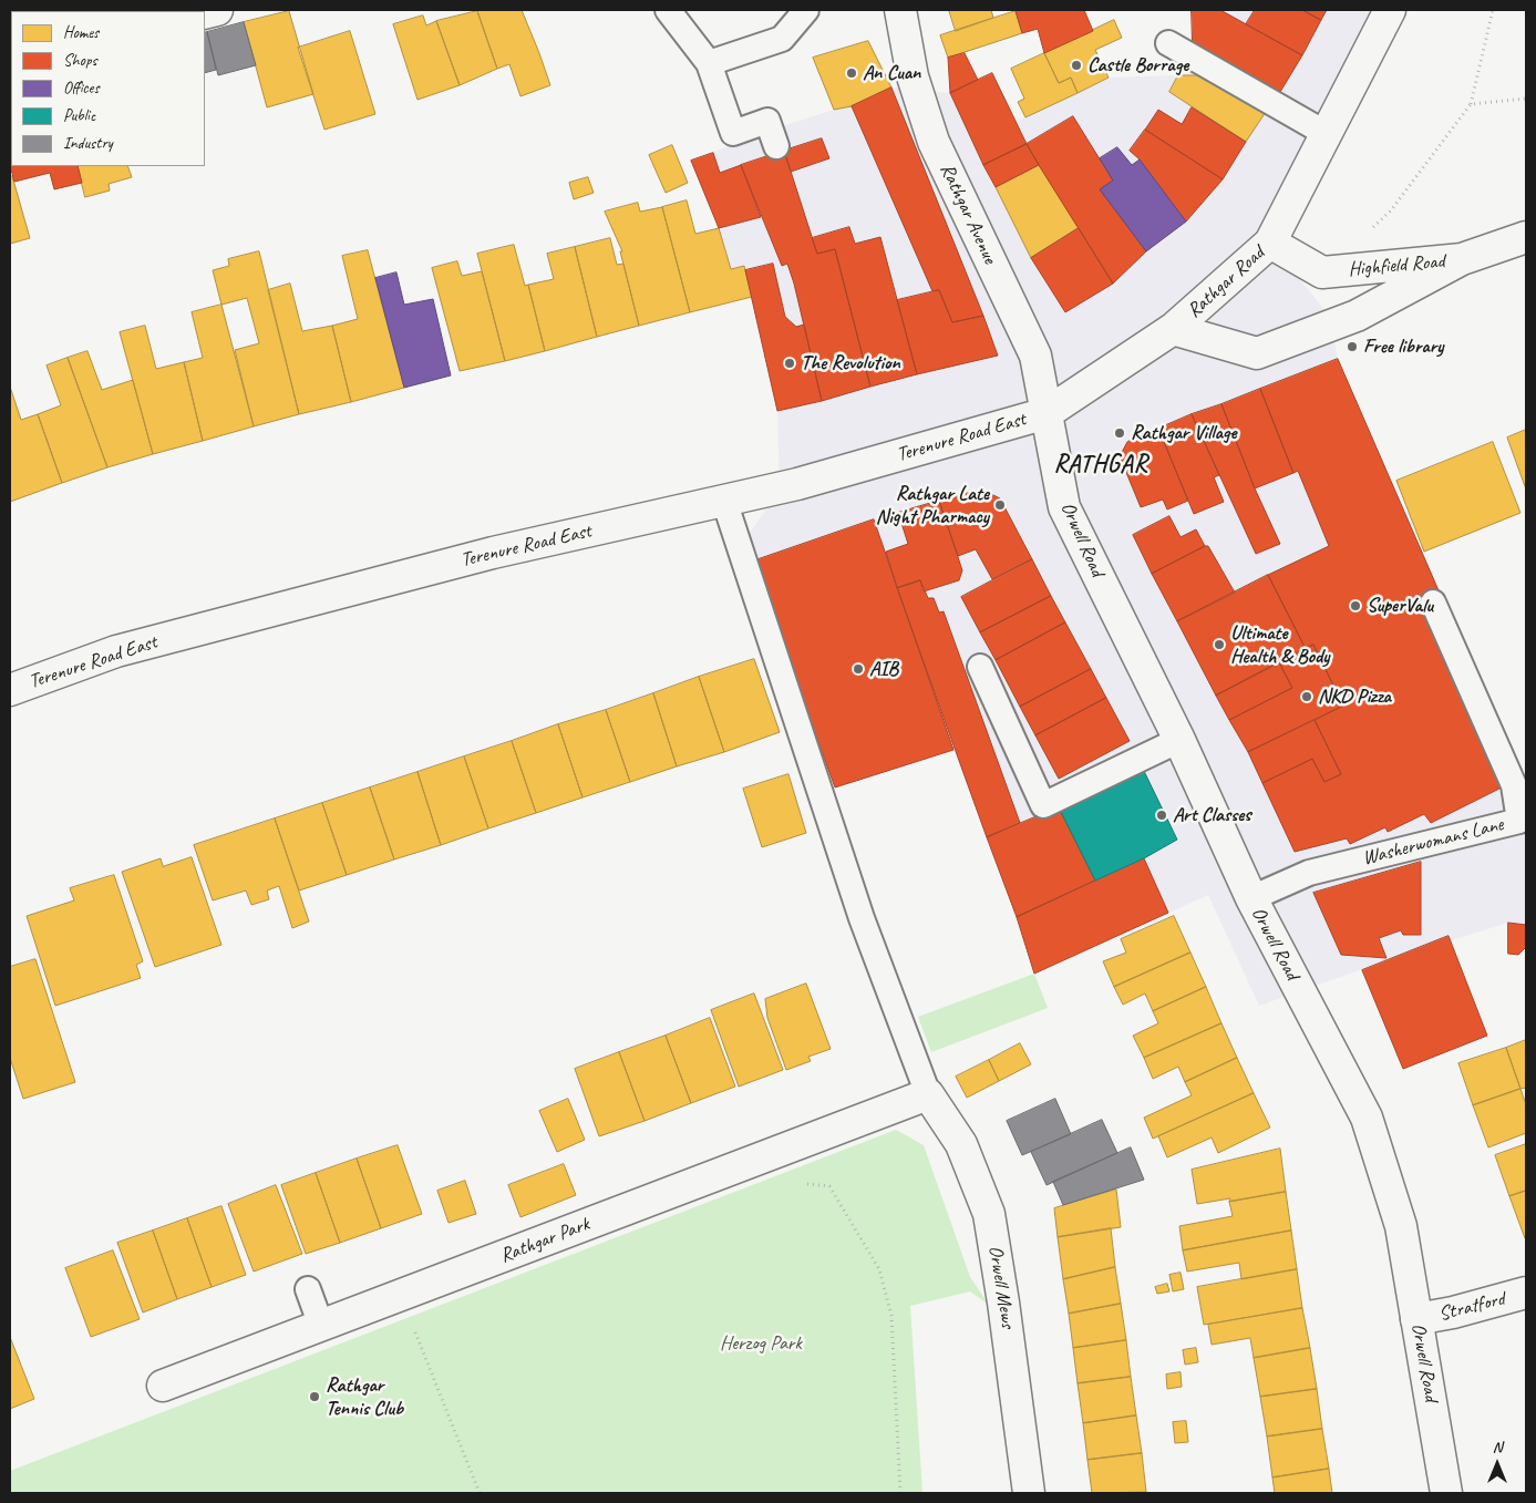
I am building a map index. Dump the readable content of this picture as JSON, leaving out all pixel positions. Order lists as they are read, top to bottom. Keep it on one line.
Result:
{"streets":{"street":["Rathgar Avenue","Highfield Road","Rathgar Road","Terenure Road East","Orwell Road","Rathgar Park","Orwell Mews","Stratford"],"lane":["Washerwomans Lane"]},"crossings":[["Rathgar Avenue","Rathgar Road"],["Rathgar Avenue","Terenure Road East"],["Rathgar Avenue","Orwell Road"],["Highfield Road","Rathgar Road"],["Rathgar Road","Terenure Road East"],["Rathgar Road","Orwell Road"],["Terenure Road East","Orwell Road"],["Orwell Road","Washerwomans Lane"],["Orwell Road","Stratford"],["Rathgar Park","Orwell Mews"]],"districts":["RATHGAR"],"parks":["Herzog Park"],"places":["Castle Borrage","An Cuan","Free library","The Revolution","Rathgar Village","Rathgar Late Night Pharmacy","SuperValu","Ultimate Health & Body","AIB","NKD Pizza","Art Classes","Rathgar Tennis Club"],"legend":["Homes","Shops","Offices","Public","Industry"],"north":"top"}
